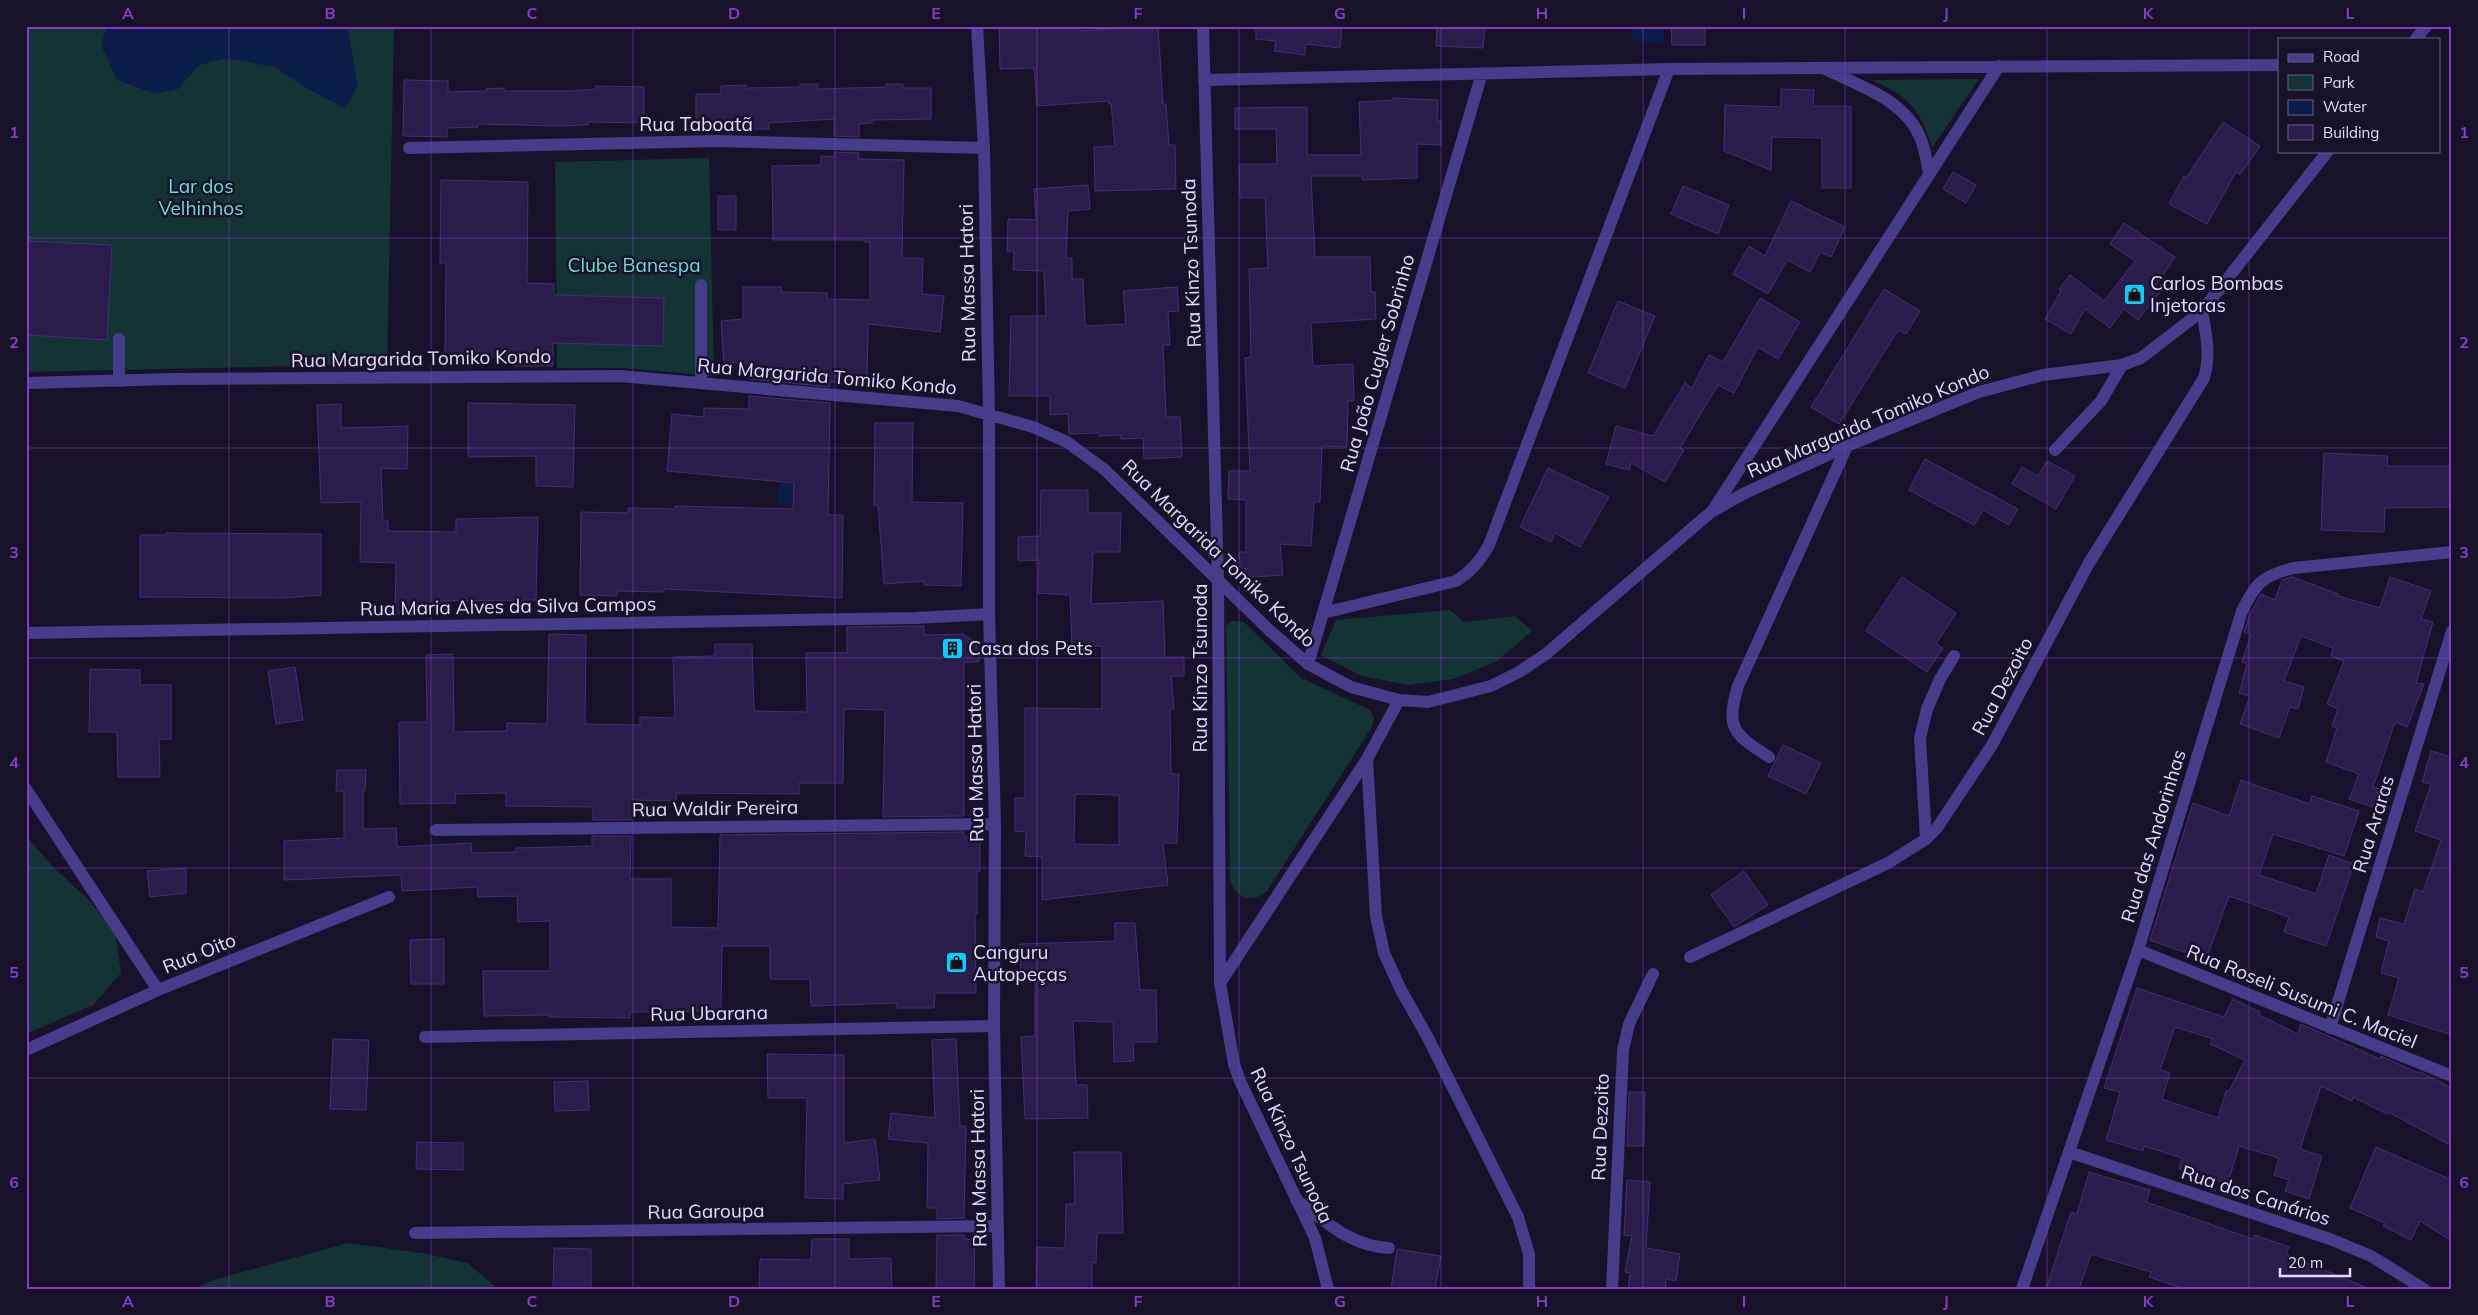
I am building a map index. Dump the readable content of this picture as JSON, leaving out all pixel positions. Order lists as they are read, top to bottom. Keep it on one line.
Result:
{"streets":{"street":["Rua Taboatã","Rua Kinzo Tsunoda","Rua Massa Hatori","Rua Margarida Tomiko Kondo","Rua João Cugler Sobrinho","Rua Maria Alves da Silva Campos","Rua Dezoito","Rua Waldir Pereira","Rua Araras","Rua das Andorinhas","Rua Oito","Rua Roseli Susumi C. Maciel","Rua Ubarana","Rua dos Canários","Rua Garoupa"]},"crossings":[["Rua Taboatã","Rua Massa Hatori"],["Rua Kinzo Tsunoda","Rua Margarida Tomiko Kondo"],["Rua Massa Hatori","Rua Margarida Tomiko Kondo"],["Rua Massa Hatori","Rua Maria Alves da Silva Campos"],["Rua Massa Hatori","Rua Waldir Pereira"],["Rua Massa Hatori","Rua Ubarana"],["Rua Massa Hatori","Rua Garoupa"],["Rua Margarida Tomiko Kondo","Rua João Cugler Sobrinho"],["Rua Margarida Tomiko Kondo","Rua Dezoito"],["Rua Araras","Rua Roseli Susumi C. Maciel"],["Rua das Andorinhas","Rua Roseli Susumi C. Maciel"],["Rua das Andorinhas","Rua dos Canários"]],"parks":["Lar dos Velhinhos","Clube Banespa"],"places":{"shop":["Carlos Bombas Injetoras","Canguru Autopeças"],"building":["Casa dos Pets"]},"legend":["Road","Park","Water","Building"],"scale_bar":"20 m","grid":{"columns":["A","B","C","D","E","F","G","H","I","J","K","L"],"rows":["1","2","3","4","5","6"]}}
